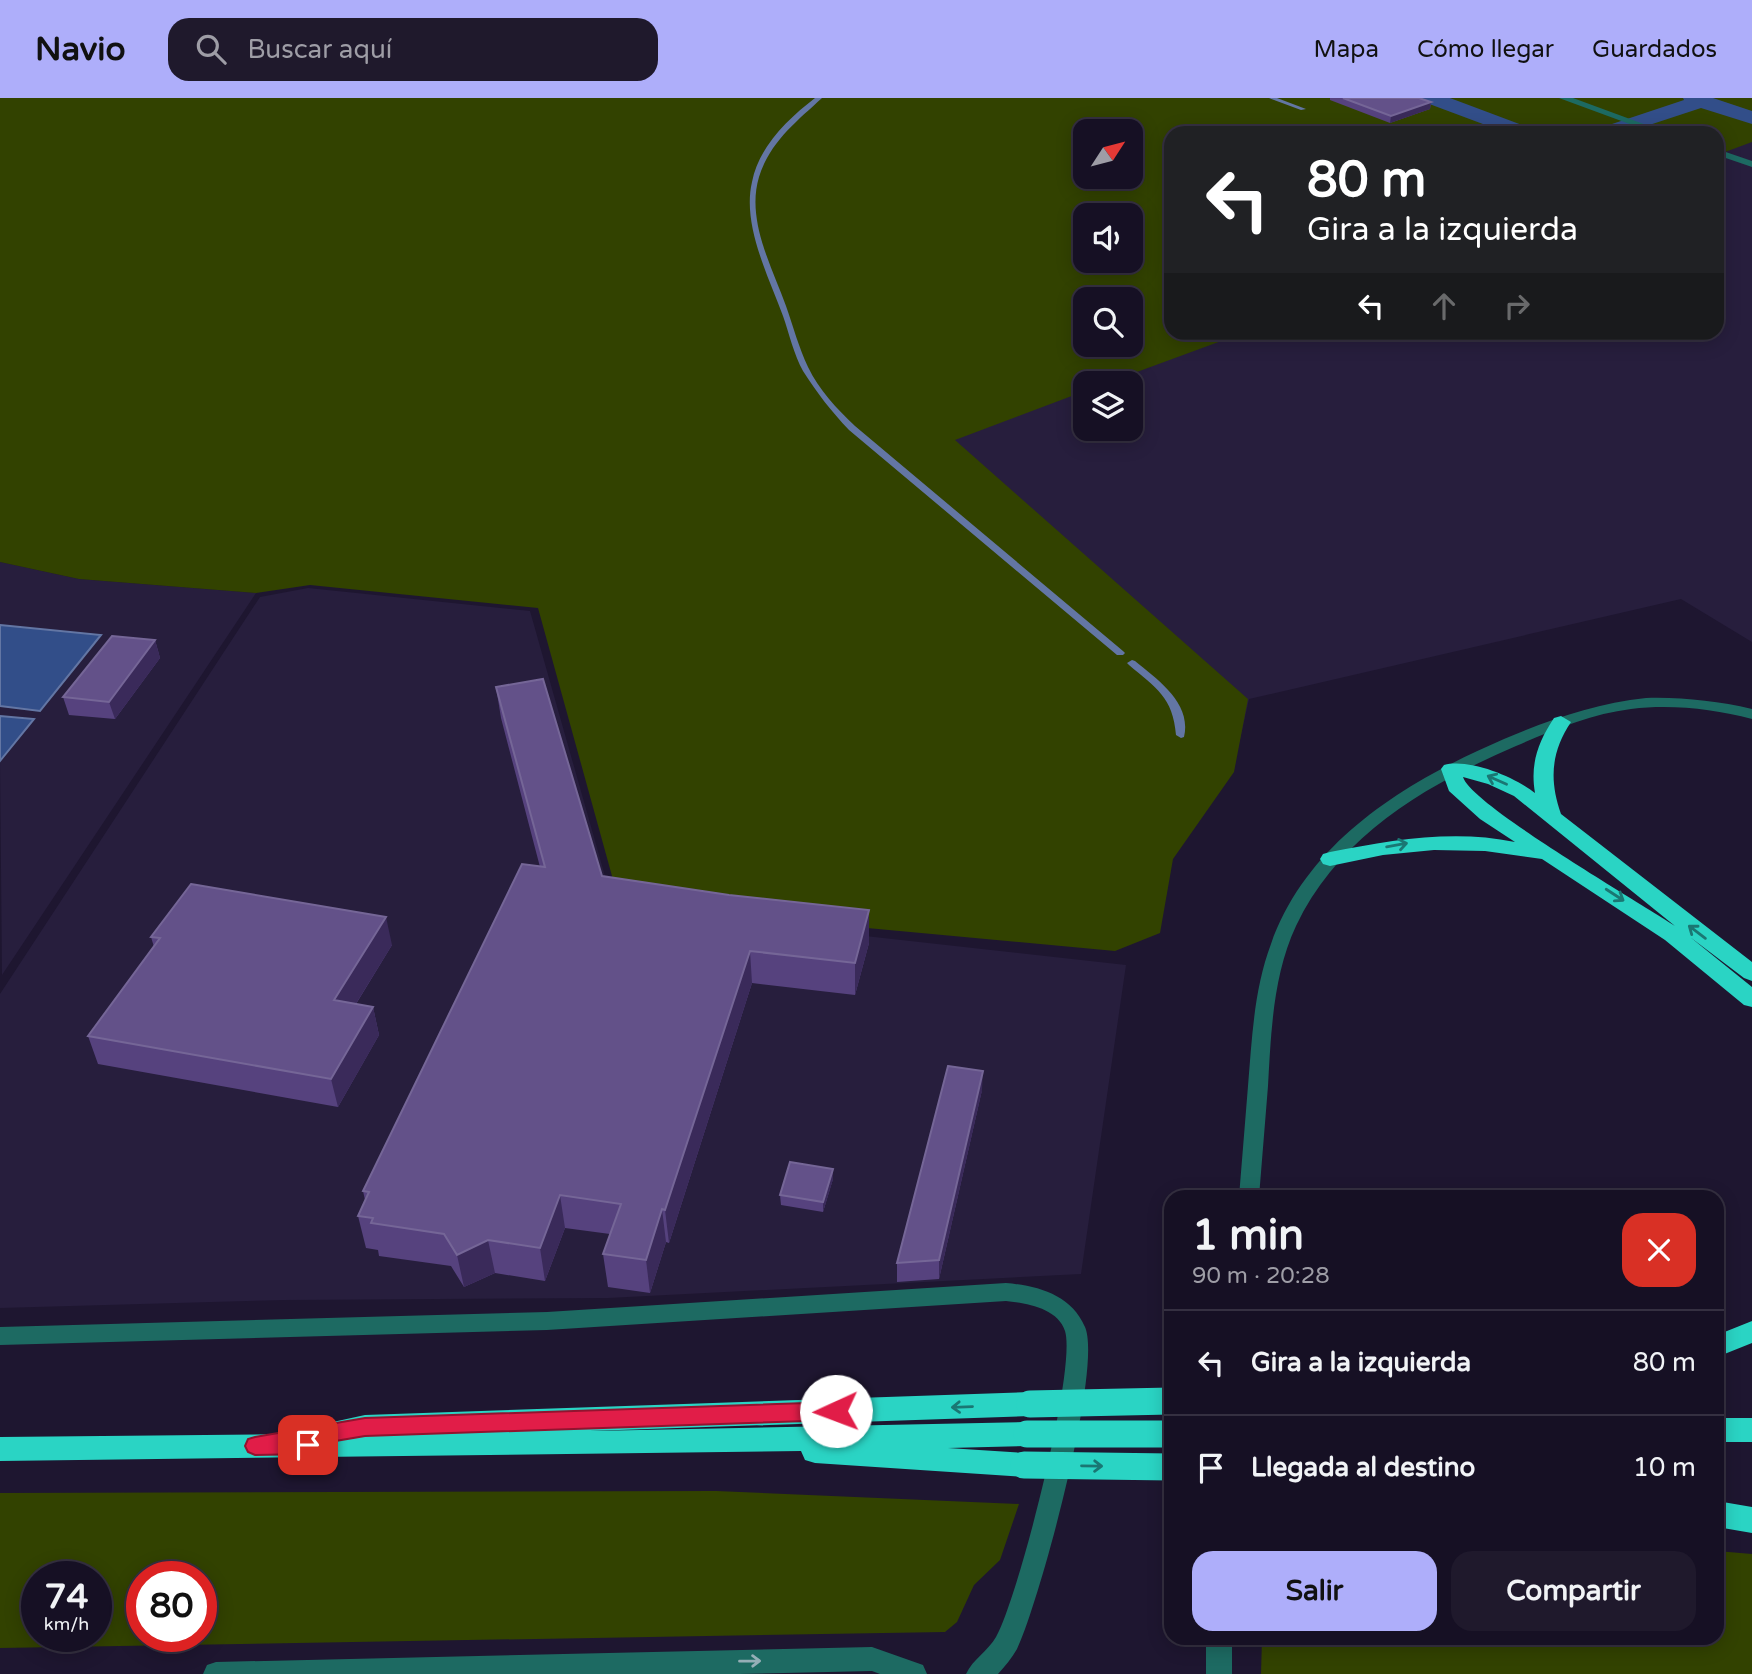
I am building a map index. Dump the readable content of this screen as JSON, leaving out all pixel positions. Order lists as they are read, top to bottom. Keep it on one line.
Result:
{"north":"top right","page":{"header":"Navio","search":"Buscar aquí","nav":["Mapa","Cómo llegar","Guardados"],"turn":["80 m","Gira a la izquierda"],"heading":["1 min","90 m · 20:28"],"list":[{"name":"Gira a la izquierda","value":"80 m"},{"name":"Llegada al destino","value":"10 m"}],"buttons":["Salir","Compartir"],"speed":"74 km/h","limit":"80"}}
